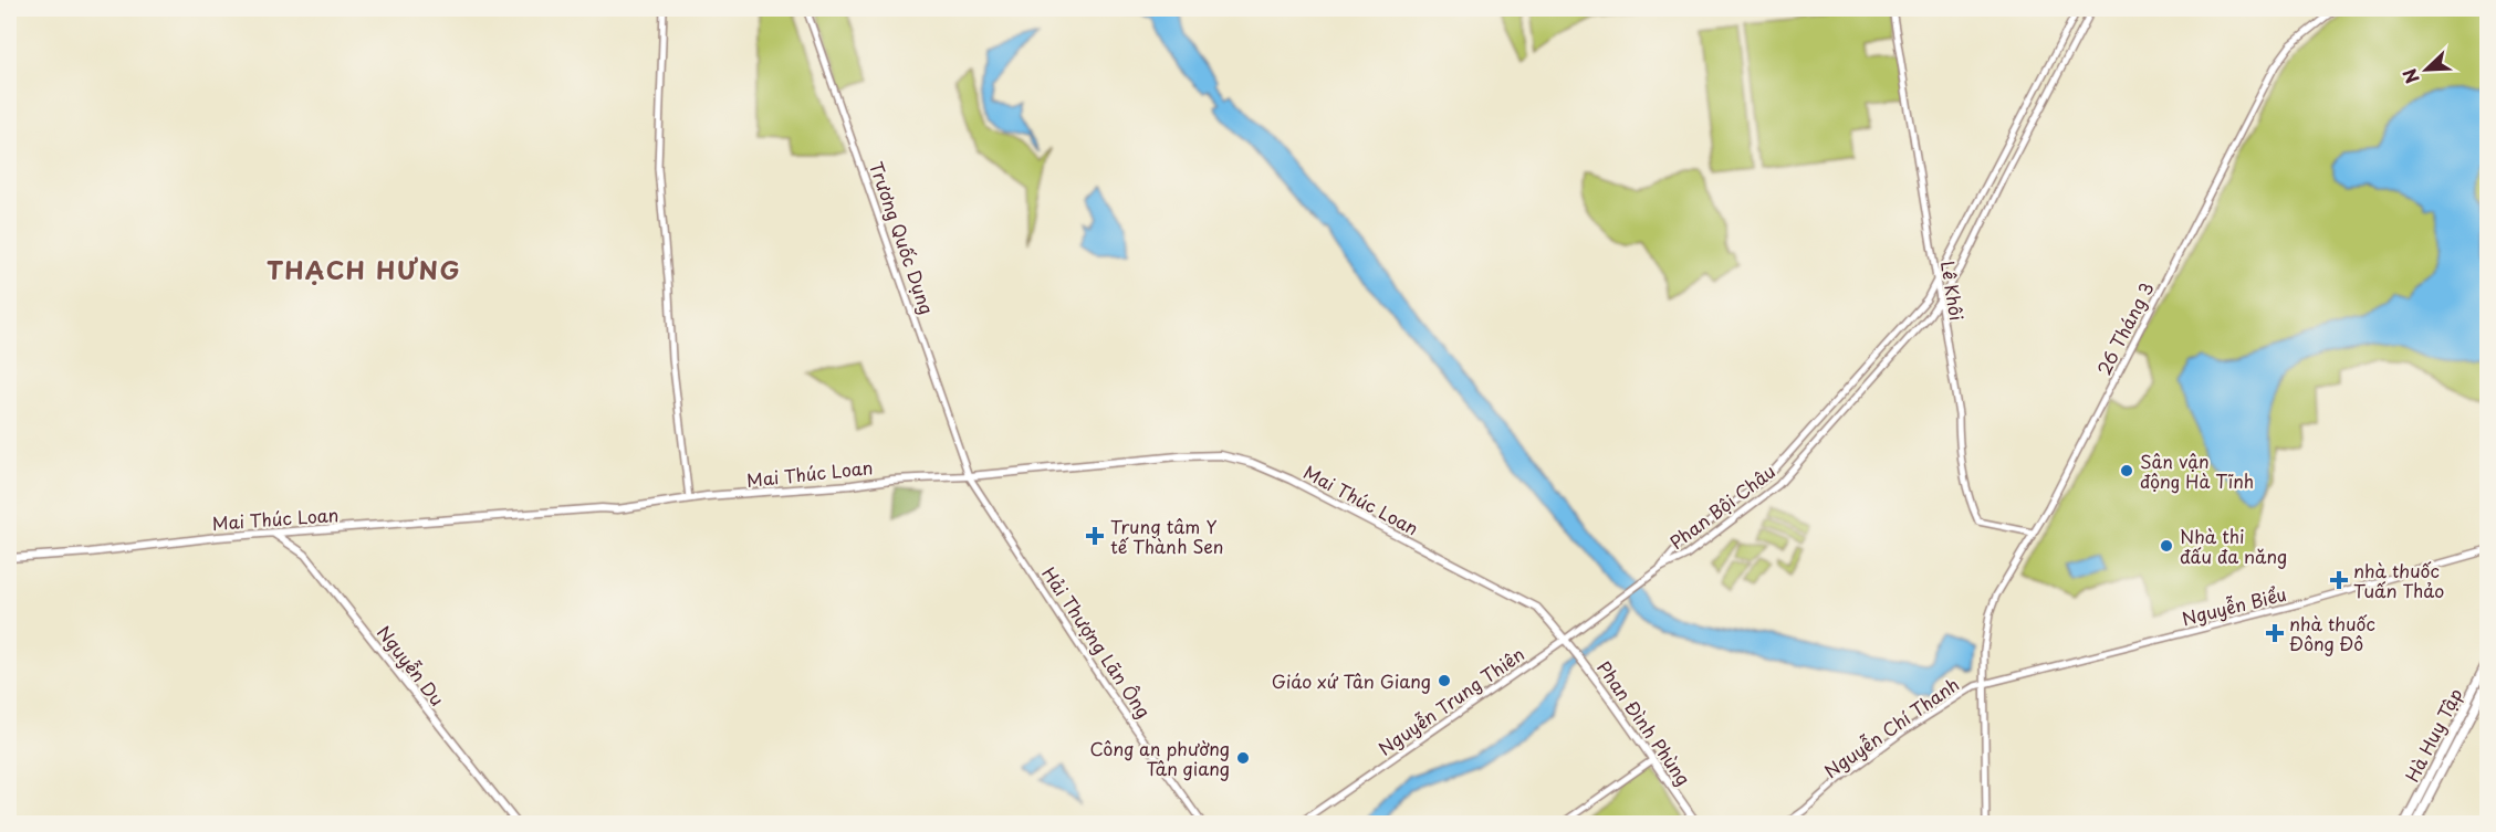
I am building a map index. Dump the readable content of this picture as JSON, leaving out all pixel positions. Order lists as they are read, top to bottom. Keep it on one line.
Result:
{"streets":{"main road":["Mai Thúc Loan","Nguyễn Du","Phan Đình Phùng","Hà Huy Tập"],"street":["Trương Quốc Dụng","Lê Khôi","26 Tháng 3","Phan Bội Châu","Nguyễn Biểu","Hải Thượng Lãn Ông","Nguyễn Trung Thiên","Nguyễn Chí Thanh"]},"crossings":[["Trương Quốc Dụng","Mai Thúc Loan"],["Trương Quốc Dụng","Hải Thượng Lãn Ông"],["Lê Khôi","26 Tháng 3"],["Lê Khôi","Phan Bội Châu"],["26 Tháng 3","Nguyễn Biểu"],["26 Tháng 3","Nguyễn Chí Thanh"],["Mai Thúc Loan","Hải Thượng Lãn Ông"],["Mai Thúc Loan","Nguyễn Du"],["Mai Thúc Loan","Nguyễn Trung Thiên"],["Mai Thúc Loan","Phan Đình Phùng"],["Phan Bội Châu","Nguyễn Trung Thiên"],["Nguyễn Biểu","Nguyễn Chí Thanh"],["Nguyễn Trung Thiên","Phan Đình Phùng"]],"districts":["THẠCH HƯNG"],"places":{"other":["Sân vận động Hà Tĩnh","Nhà thi đấu đa năng","Giáo xứ Tân Giang","Công an phường Tân giang"],"health":["Trung tâm Y tế Thành Sen","nhà thuốc Tuấn Thảo","nhà thuốc Đông Đô"]},"north":"bottom left"}
